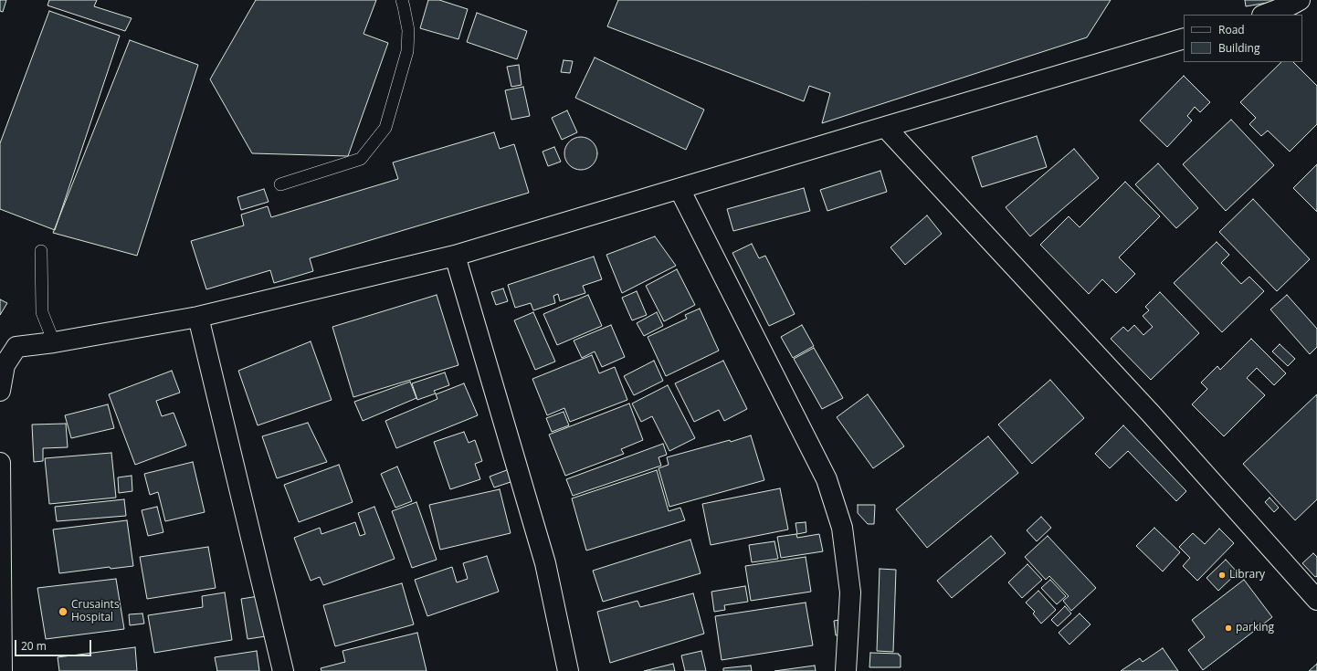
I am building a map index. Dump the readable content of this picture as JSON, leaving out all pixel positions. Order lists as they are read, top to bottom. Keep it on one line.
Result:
{"places":["Library","Crusaints Hospital","parking"],"legend":["Road","Building"],"scale_bar":"20 m"}
